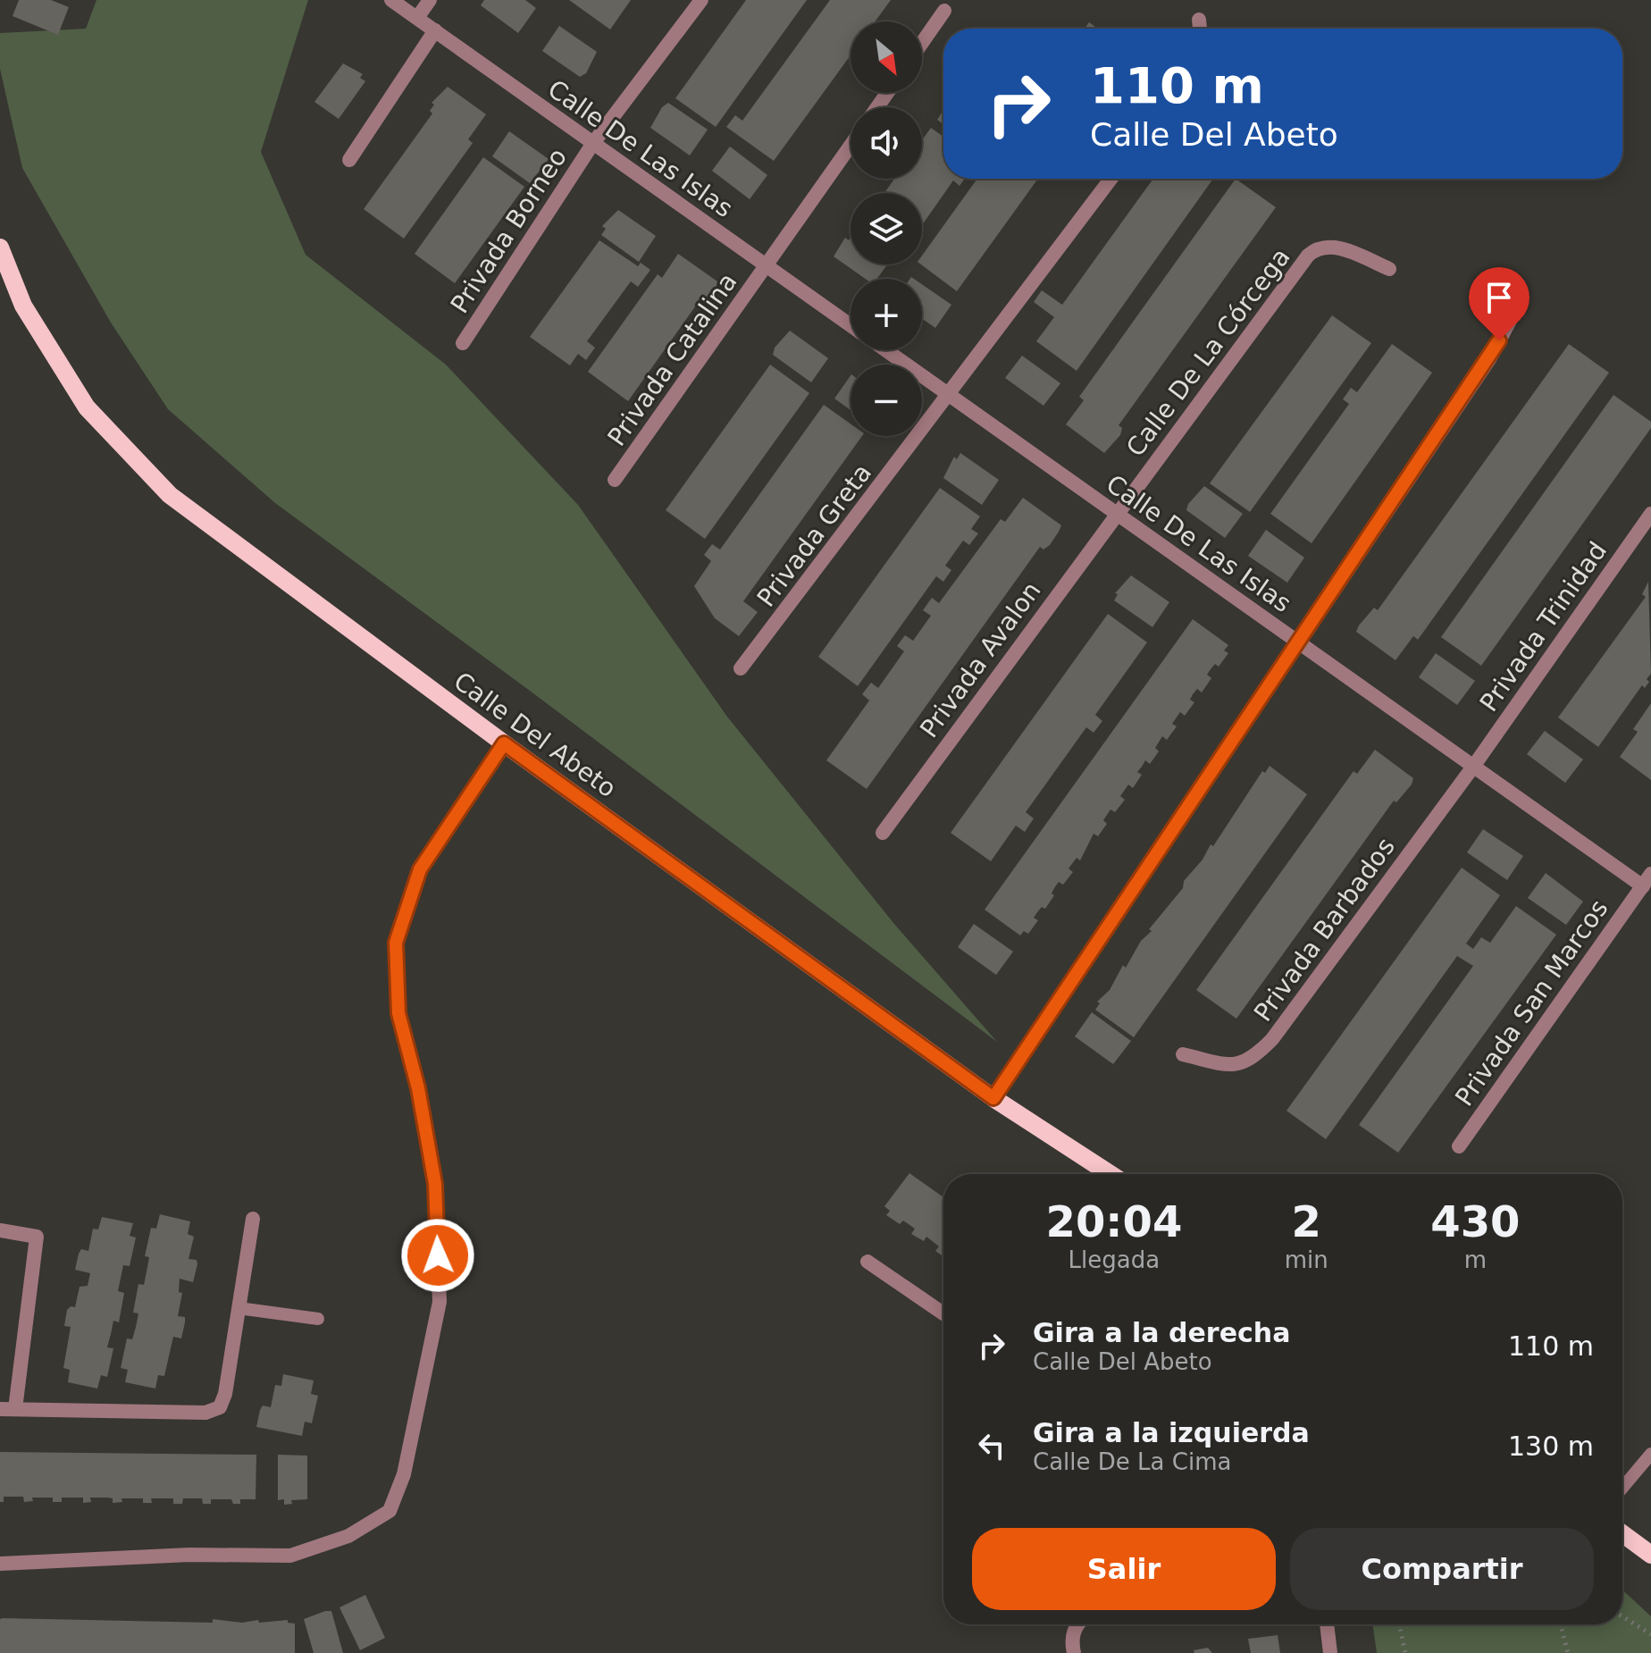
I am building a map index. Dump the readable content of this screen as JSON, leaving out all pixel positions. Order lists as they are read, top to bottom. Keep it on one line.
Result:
{"streets":{"main road":["Calle Del Abeto"],"street":["Calle De Las Islas","Privada Borneo","Calle De La Córcega","Privada Catalina","Privada Greta","Privada Trinidad","Privada Avalon","Privada Barbados","Privada San Marcos"]},"crossings":[["Calle De Las Islas","Privada Borneo"],["Calle De Las Islas","Calle De La Córcega"],["Calle De Las Islas","Privada Catalina"],["Calle De Las Islas","Privada Greta"],["Calle De Las Islas","Privada Trinidad"],["Calle De Las Islas","Privada Avalon"],["Calle De Las Islas","Privada Barbados"],["Calle De Las Islas","Privada San Marcos"],["Calle De La Córcega","Privada Avalon"],["Privada Trinidad","Privada Barbados"]],"north":"bottom right","page":{"map_buttons":["+","−"],"turn":["110 m","Calle Del Abeto"],"eta":["20:04","Llegada","2","min","430","m"],"list":[{"name":"Gira a la derecha","note":"Calle Del Abeto","value":"110 m"},{"name":"Gira a la izquierda","note":"Calle De La Cima","value":"130 m"}],"buttons":["Salir","Compartir"]}}
